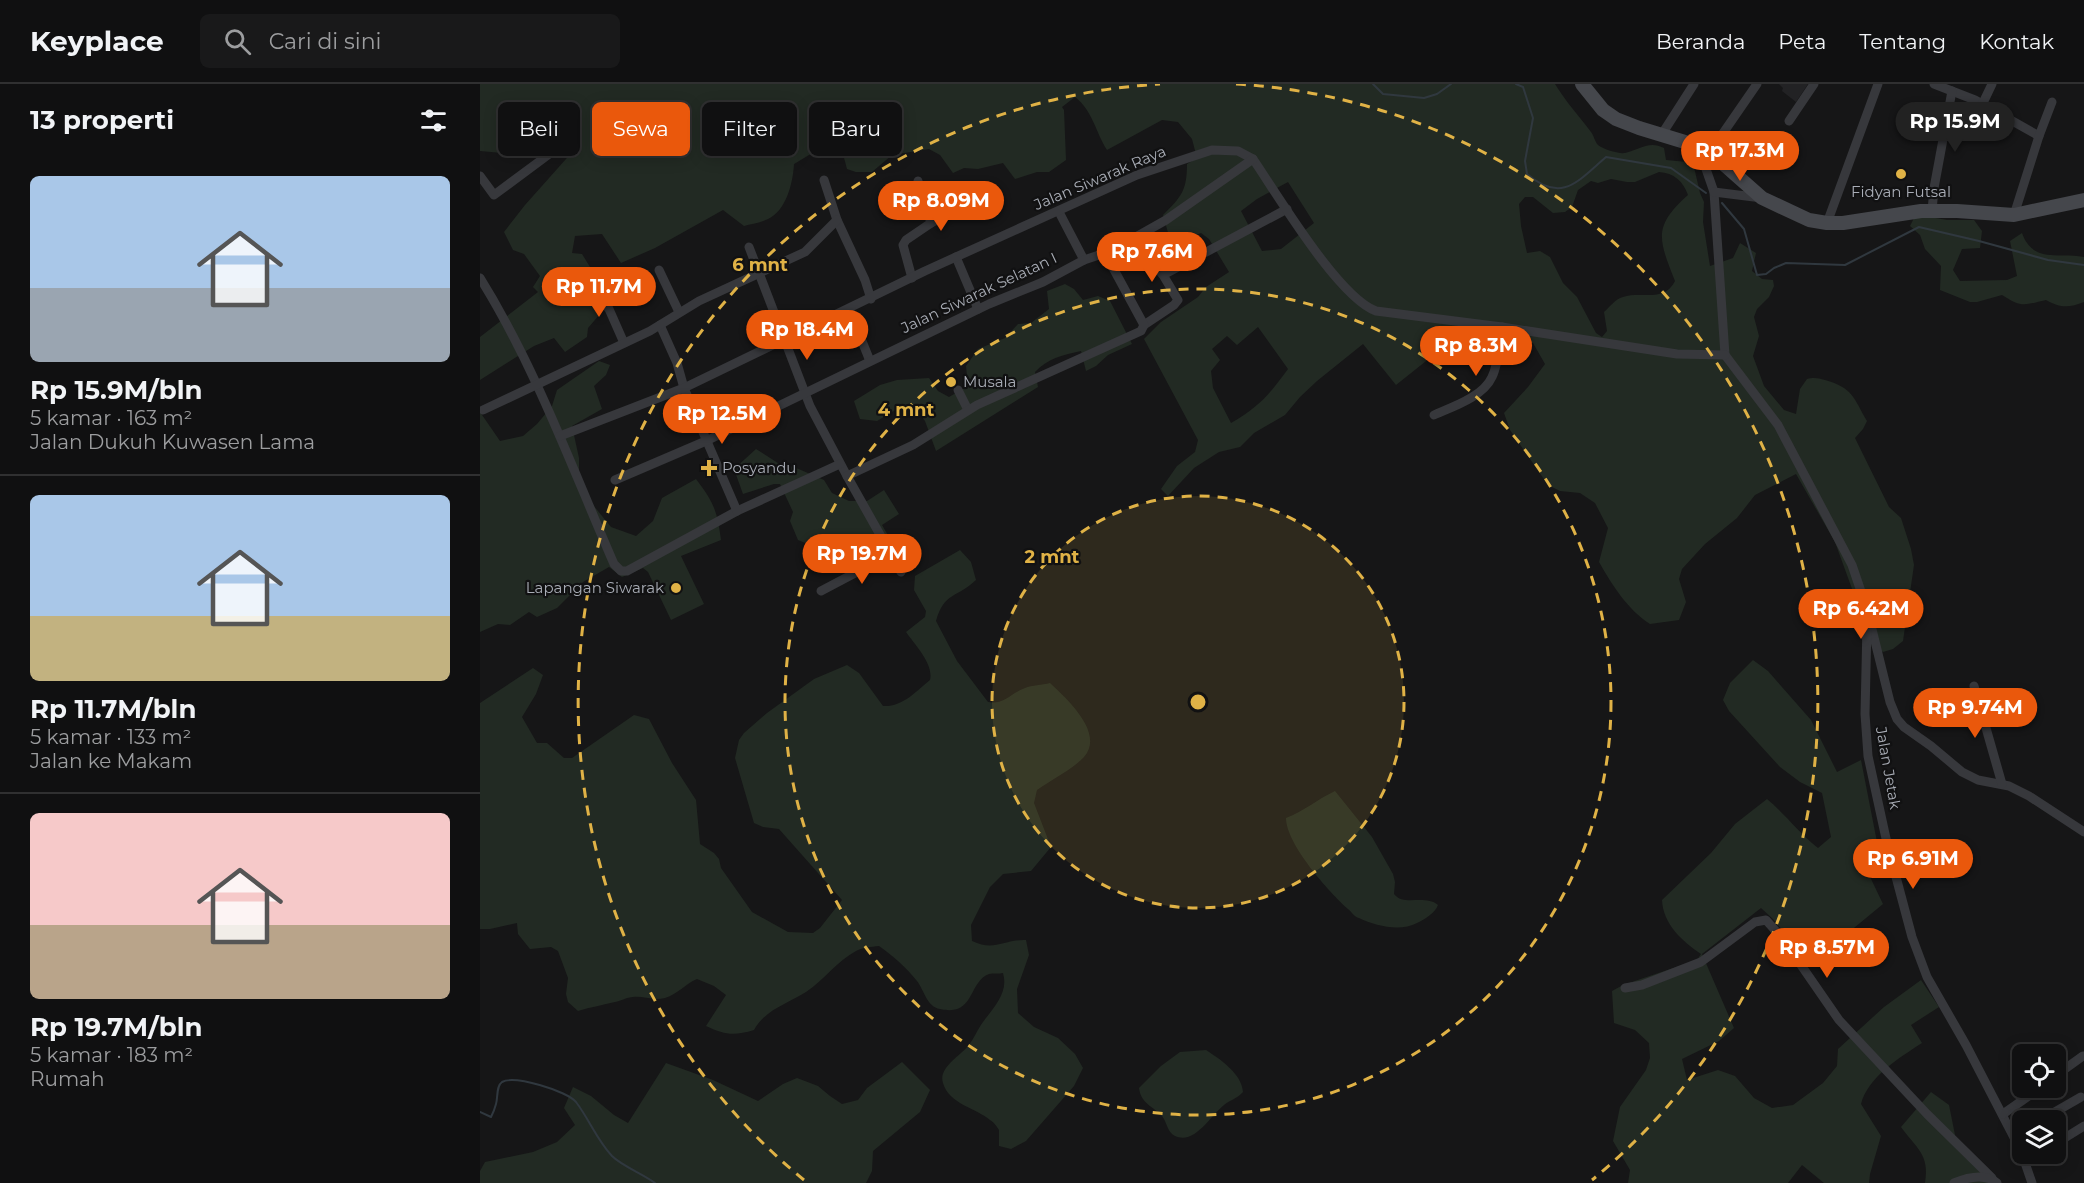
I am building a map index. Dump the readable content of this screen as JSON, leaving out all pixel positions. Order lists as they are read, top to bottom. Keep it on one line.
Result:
{"streets":{"street":["Jalan Siwarak Raya","Jalan Siwarak Selatan I","Jalan Jetak"]},"crossings":[["Jalan Siwarak Raya","Jalan Siwarak Selatan I"]],"places":{"other":["Fidyan Futsal","Musala","Lapangan Siwarak"],"health":["Posyandu"]},"page":{"header":"Keyplace","search":"Cari di sini","nav":["Beranda","Peta","Tentang","Kontak"],"heading":"13 properti","price":["Rp 15.9M","Rp 17.3M","Rp 8.09M","Rp 7.6M","Rp 11.7M","Rp 18.4M","Rp 8.3M","Rp 12.5M","Rp 19.7M","Rp 6.42M","Rp 9.74M","Rp 6.91M","Rp 8.57M"],"chip":["Beli","Sewa","Filter","Baru"],"list":[{"name":"Rp 15.9M/bln","note":"5 kamar · 163 m² · Jalan Dukuh Kuwasen Lama"},{"name":"Rp 11.7M/bln","note":"5 kamar · 133 m² · Jalan ke Makam"},{"name":"Rp 19.7M/bln","note":"5 kamar · 183 m² · Rumah"}]},"rings":["6 mnt","4 mnt","2 mnt"]}
